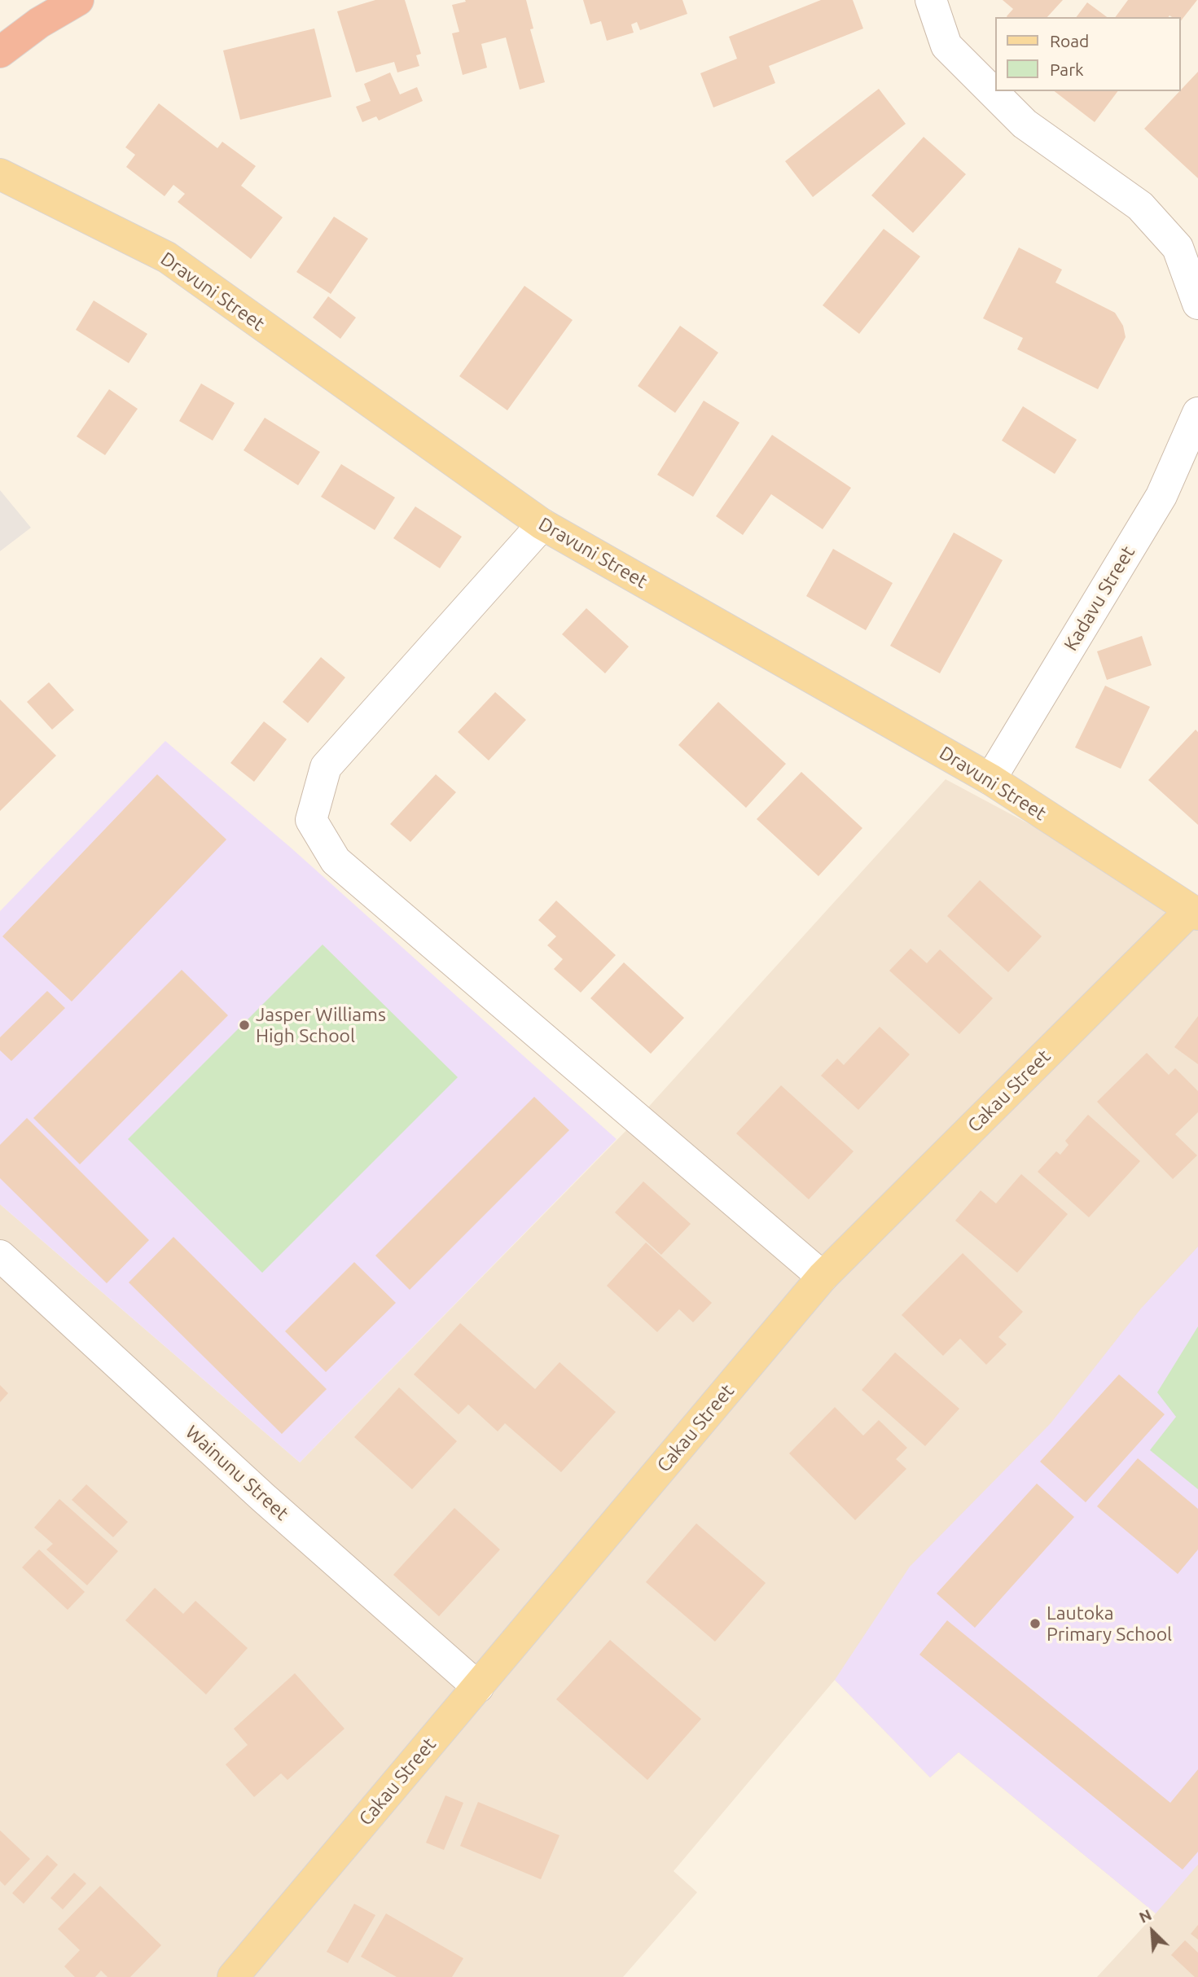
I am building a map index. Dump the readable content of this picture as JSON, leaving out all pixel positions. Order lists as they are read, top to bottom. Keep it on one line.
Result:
{"streets":{"main road":["Dravuni Street","Cakau Street"],"street":["Kadavu Street","Wainunu Street"]},"crossings":[["Dravuni Street","Kadavu Street"],["Dravuni Street","Cakau Street"],["Cakau Street","Wainunu Street"]],"places":["Jasper Williams High School","Lautoka Primary School"],"legend":["Road","Park"],"north":"top left"}
